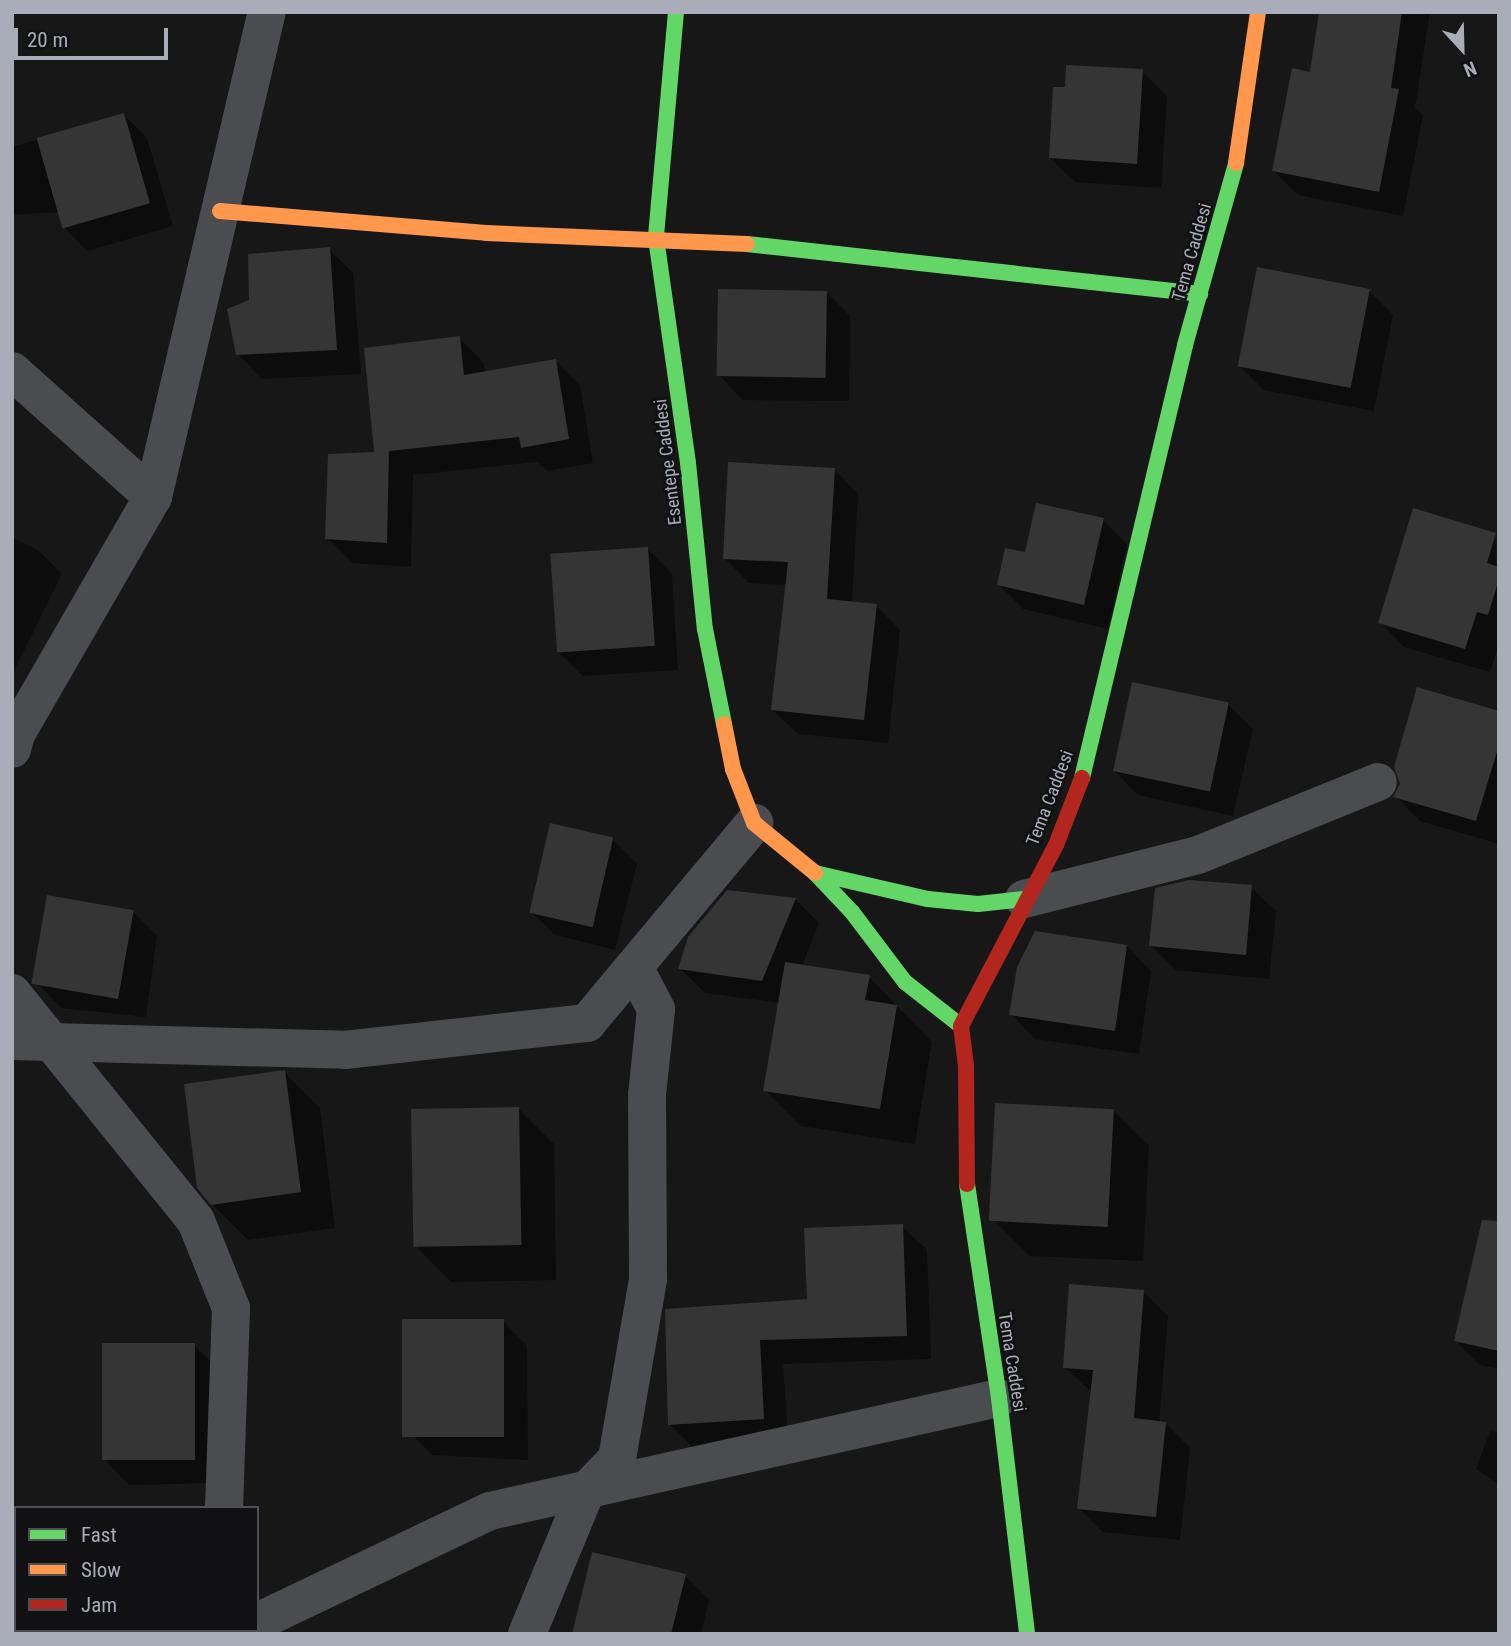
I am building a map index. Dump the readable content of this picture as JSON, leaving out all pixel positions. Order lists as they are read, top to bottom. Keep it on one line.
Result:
{"streets":{"street":["Tema Caddesi","Esentepe Caddesi"]},"crossings":[["Tema Caddesi","Esentepe Caddesi"]],"legend":["Fast","Slow","Jam"],"scale_bar":"20 m","north":"bottom"}
